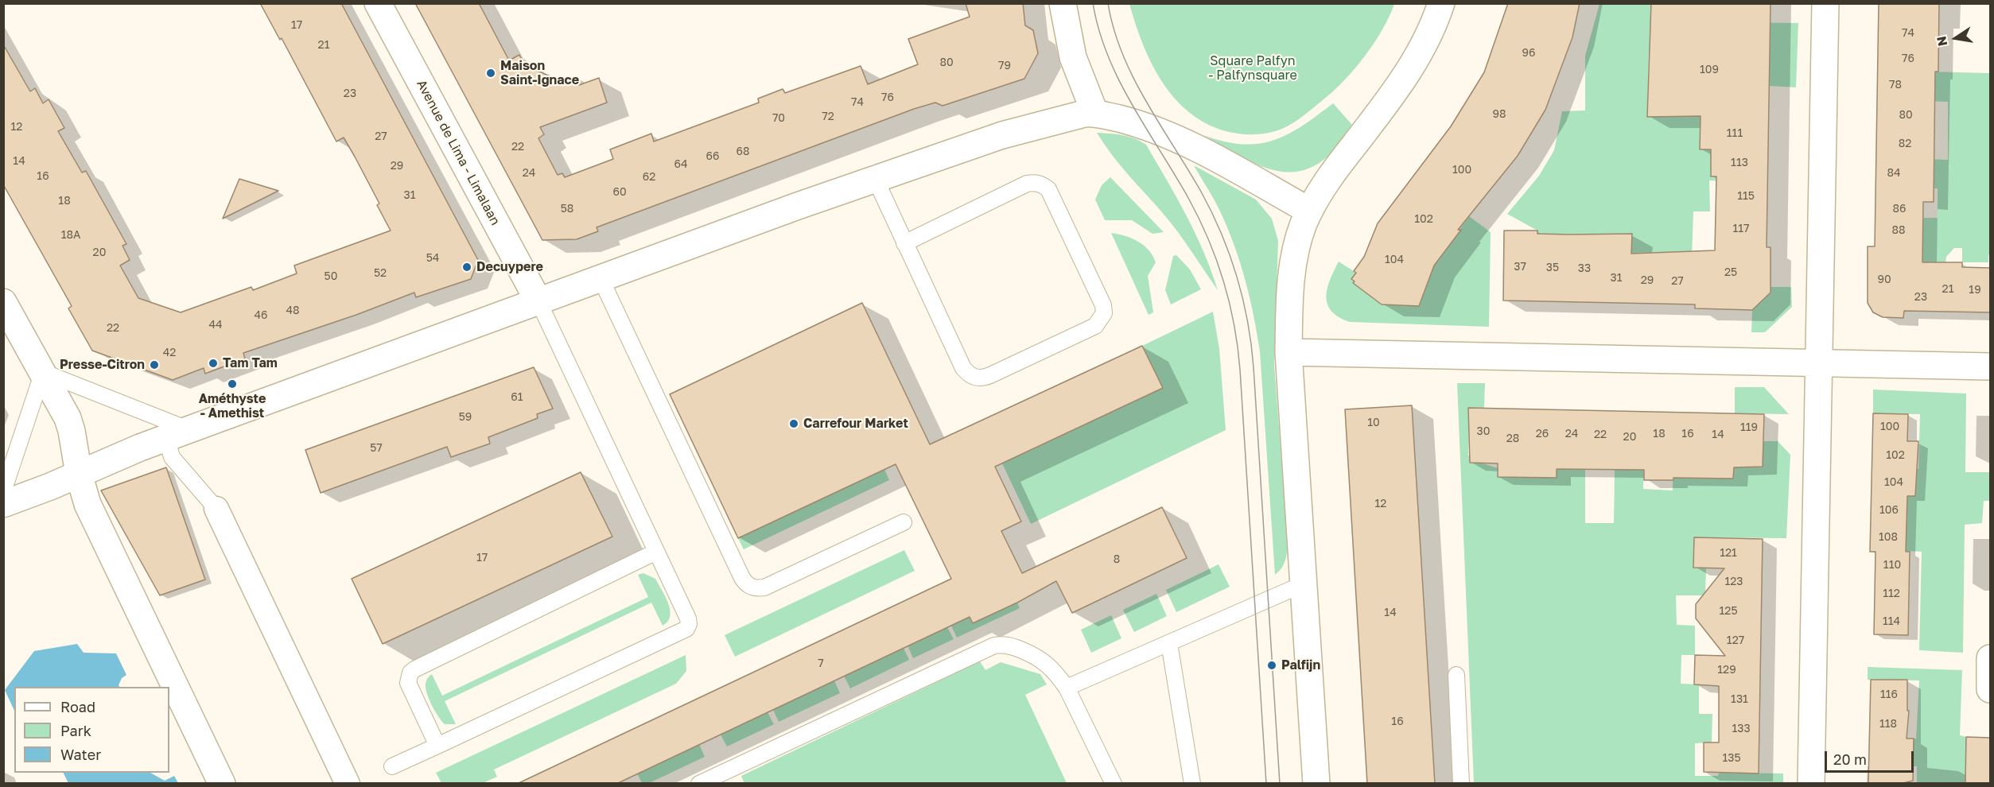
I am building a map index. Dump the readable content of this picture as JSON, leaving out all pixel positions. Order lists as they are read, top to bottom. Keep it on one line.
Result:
{"streets":{"street":["Avenue de Lima - Limalaan"]},"parks":["Square Palfyn - Palfynsquare"],"places":["Maison Saint-Ignace","Decuypere","Tam Tam","Presse-Citron","Améthyste - Amethist","Carrefour Market","Palfijn"],"house_numbers":["17","74","21","96","76","80","79","109","78","23","76","74","98","80","72","70","12","111","27","82","22","68","66","14","113","64","29","100","24","84","16","62","60","31","115","18","58","86","102","117","88","18A","20","54","104","37","35","33","25","52","50","31","90","29","27","21","19","23","48","46","44","22","42","61","59","10","100","119","30","26","24","18","16","22","14","20","28","57","102","104","12","106","108","121","17","8","110","123","112","125","14","114","127","7","129","116","131","16","118","133","135"],"legend":["Road","Park","Water"],"scale_bar":"20 m","north":"left"}
